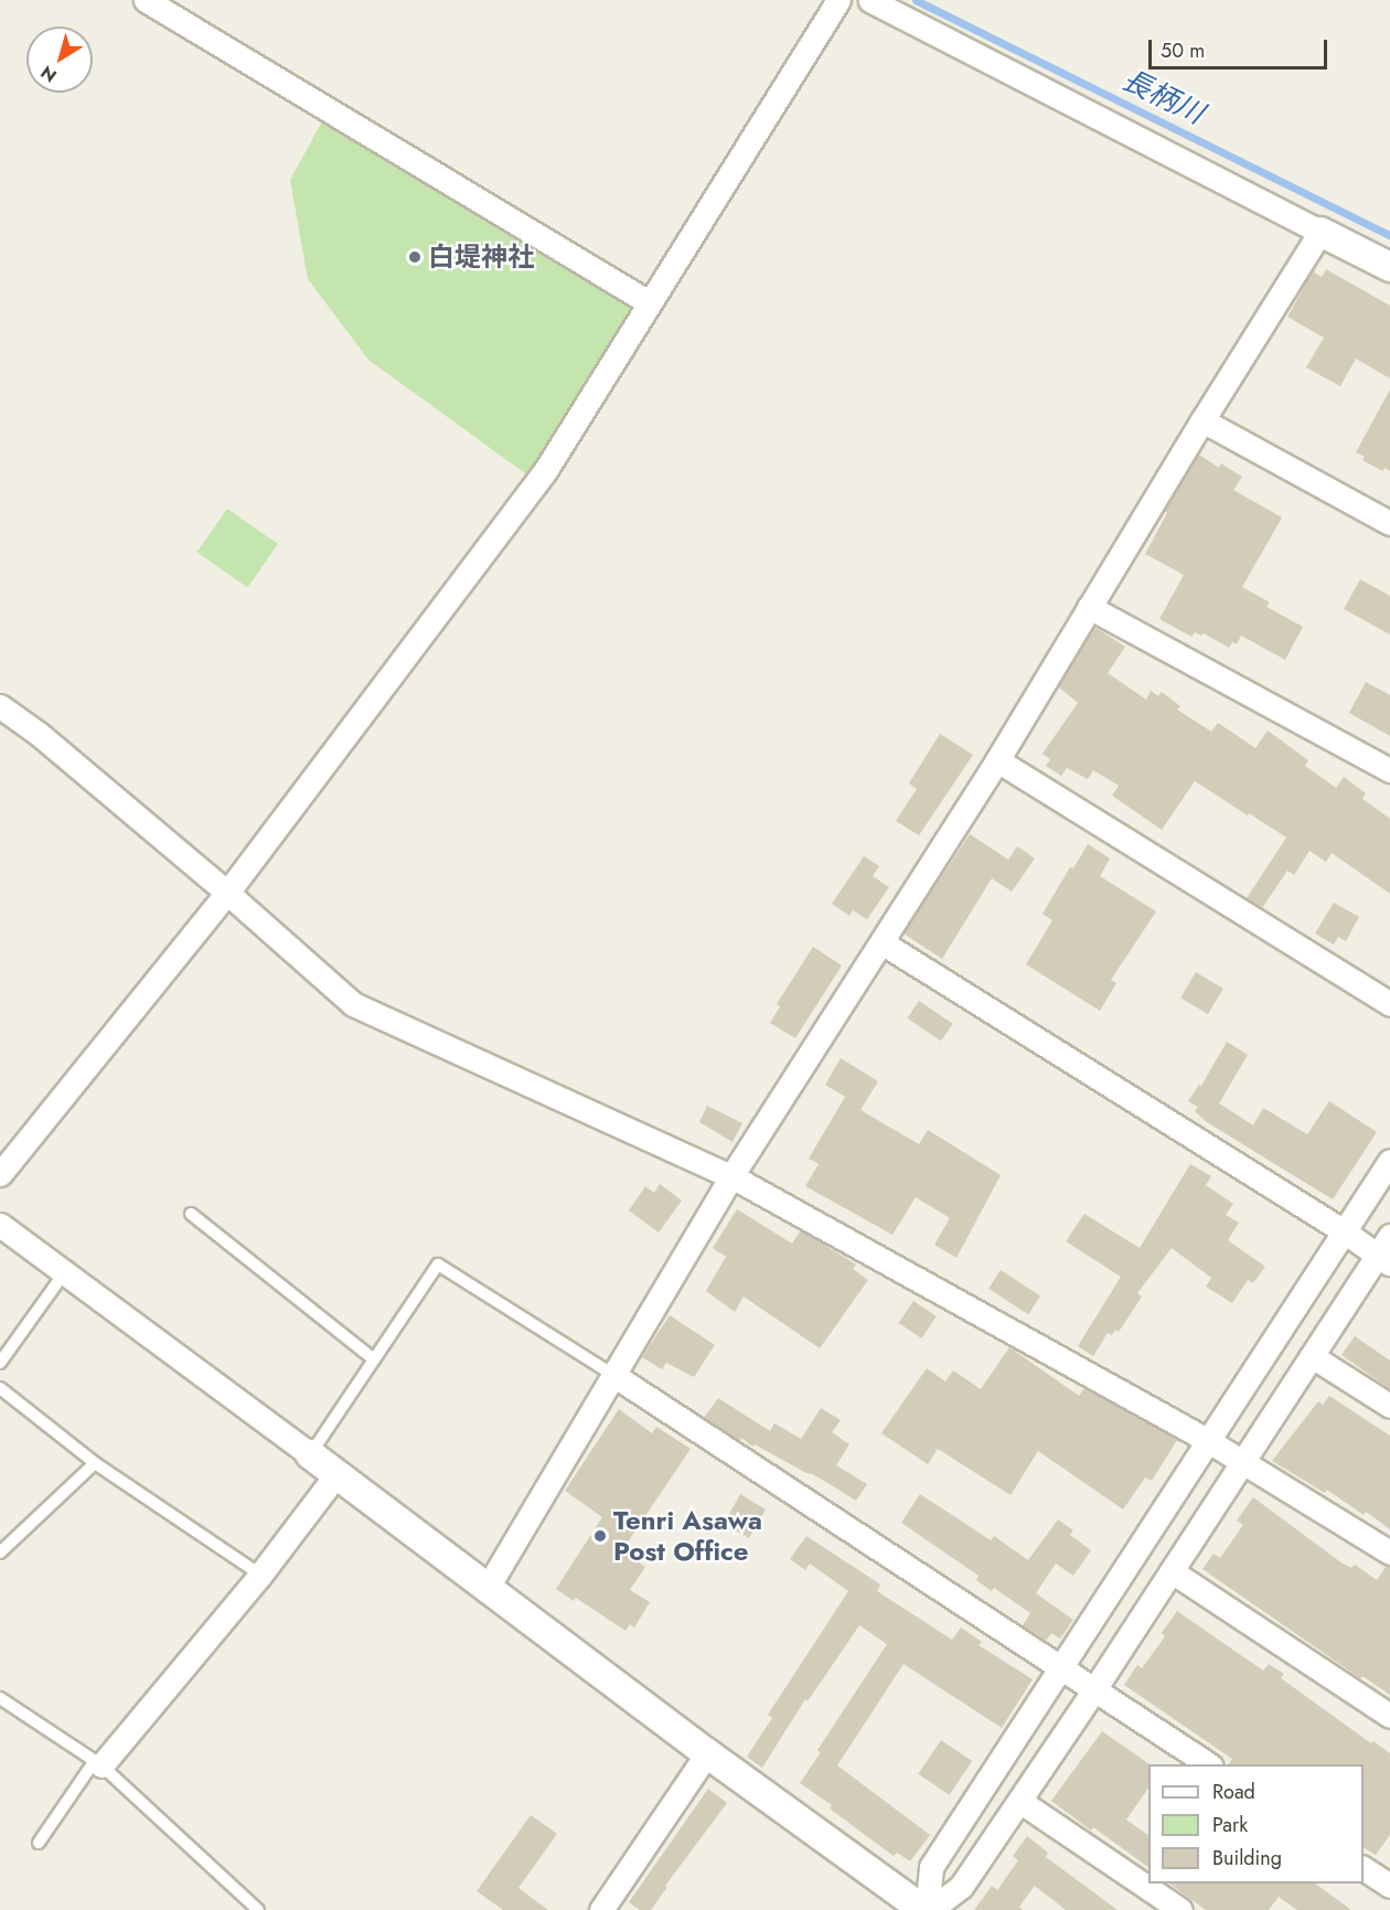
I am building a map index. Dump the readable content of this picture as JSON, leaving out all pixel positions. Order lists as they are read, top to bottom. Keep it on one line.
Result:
{"water":["長柄川"],"places":["白堤神社","Tenri Asawa Post Office"],"legend":["Road","Park","Building"],"scale_bar":"50 m","north":"bottom left"}
